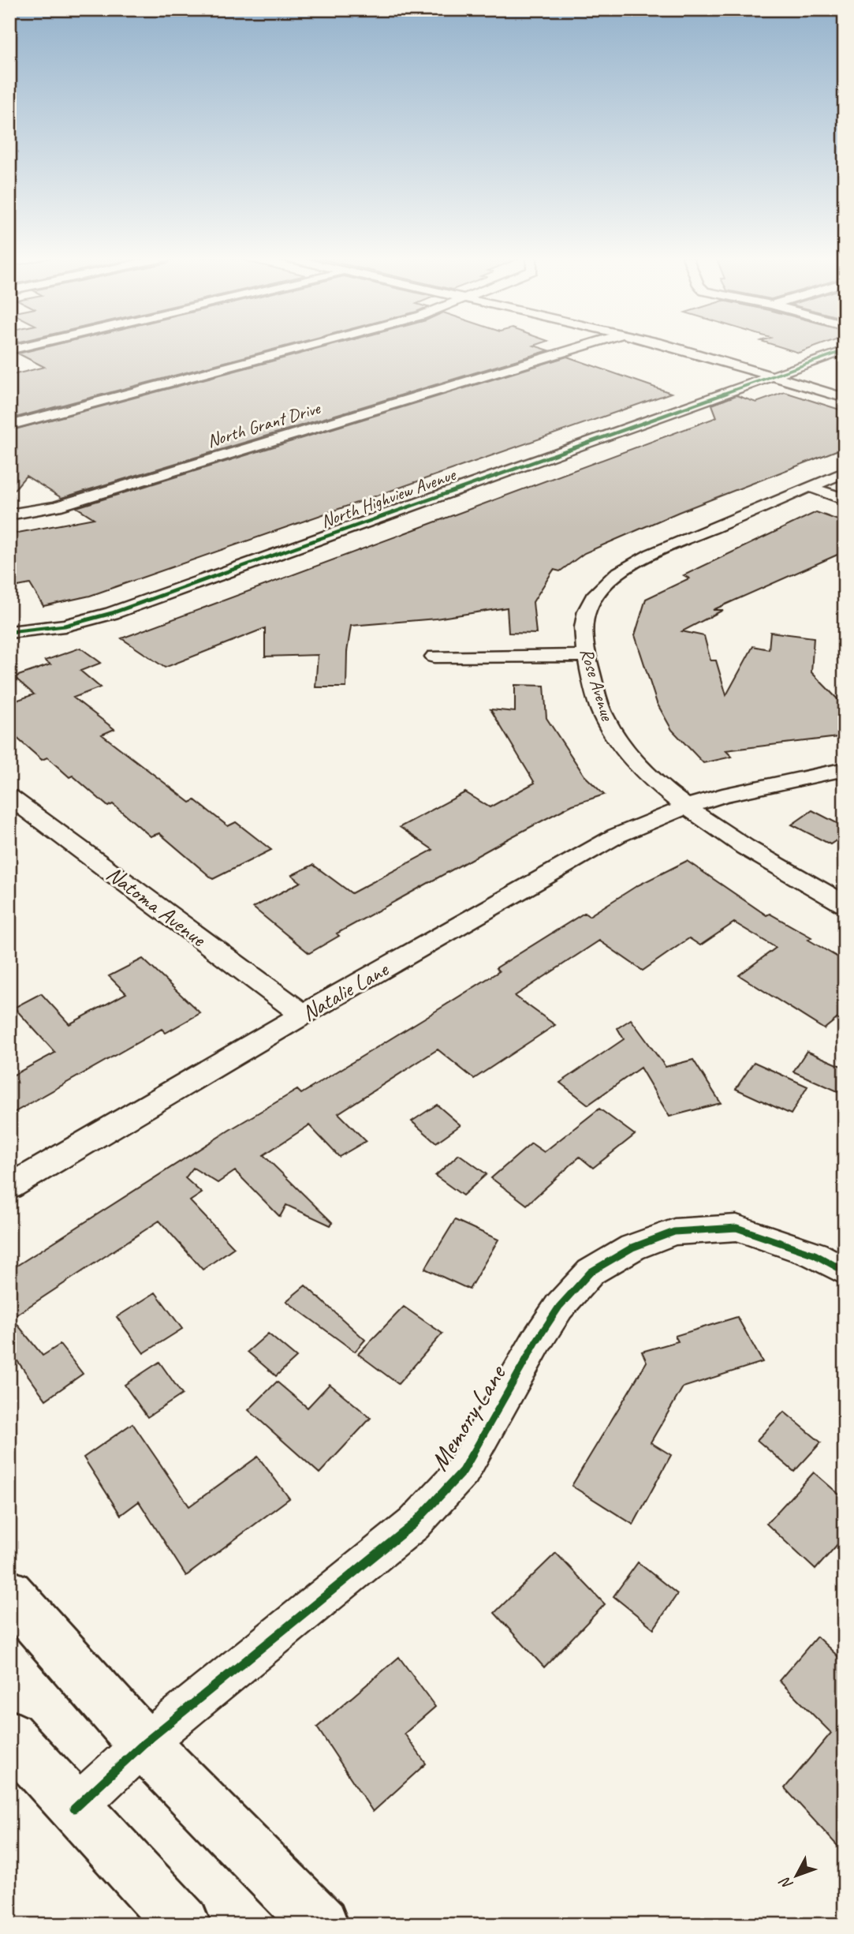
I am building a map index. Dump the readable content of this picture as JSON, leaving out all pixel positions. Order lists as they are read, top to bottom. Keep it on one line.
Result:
{"streets":{"street":["North Grant Drive","North Highview Avenue","Rose Avenue","Natoma Avenue","Natalie Lane","Memory Lane"]},"crossings":[["Rose Avenue","Natalie Lane"],["Natoma Avenue","Natalie Lane"]],"north":"bottom left"}
